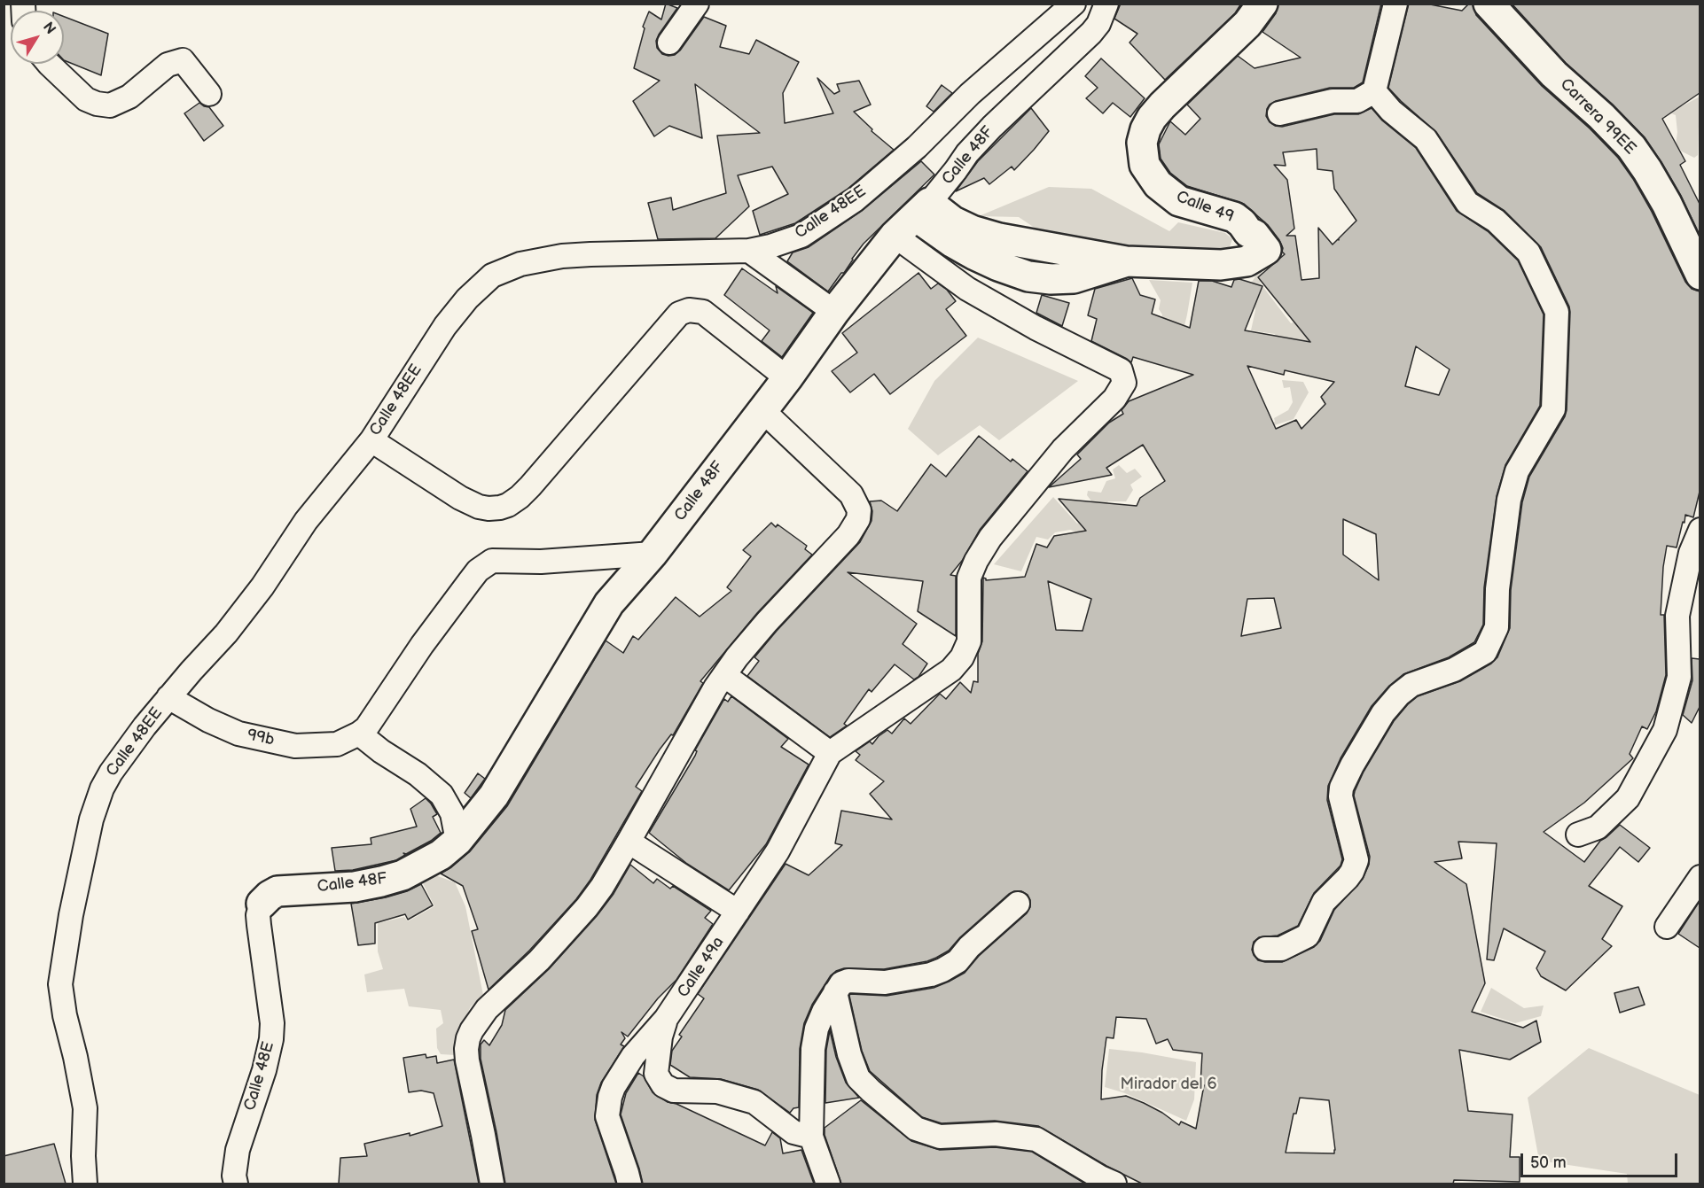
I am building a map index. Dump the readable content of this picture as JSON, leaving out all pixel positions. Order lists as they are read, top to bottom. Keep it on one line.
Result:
{"streets":{"street":["Carrera 99EE","Calle 48F","Calle 49","Calle 48EE","99b","Calle 49a","Calle 48E"]},"crossings":[["Calle 48F","Calle 49"],["Calle 48F","Calle 48E"],["Calle 48EE","99b"]],"parks":["Mirador del 6"],"scale_bar":"50 m","north":"top right"}
